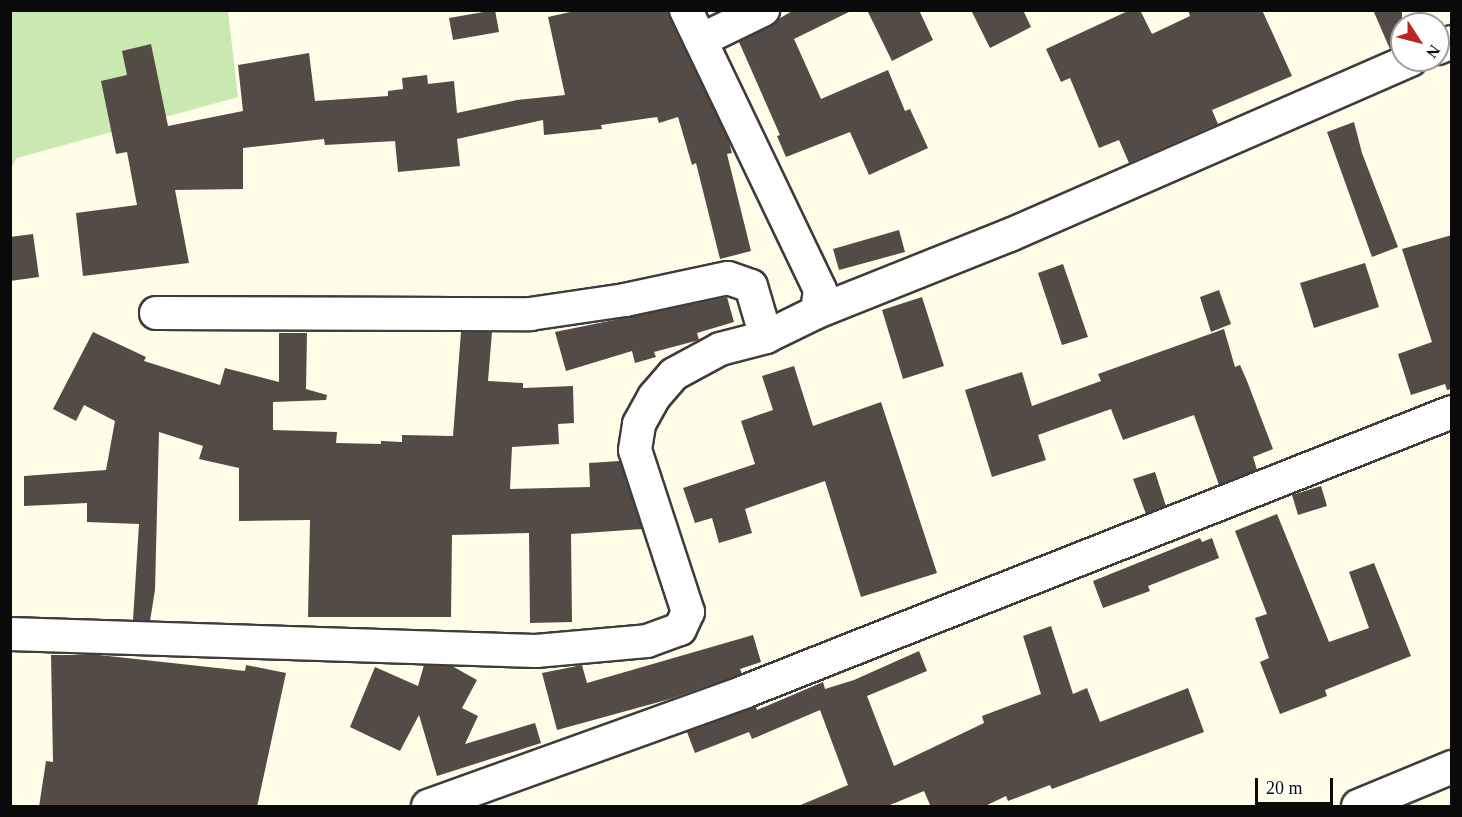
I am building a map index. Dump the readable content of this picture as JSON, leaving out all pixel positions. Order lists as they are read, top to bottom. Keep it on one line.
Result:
{"scale_bar":"20 m","north":"bottom right"}
